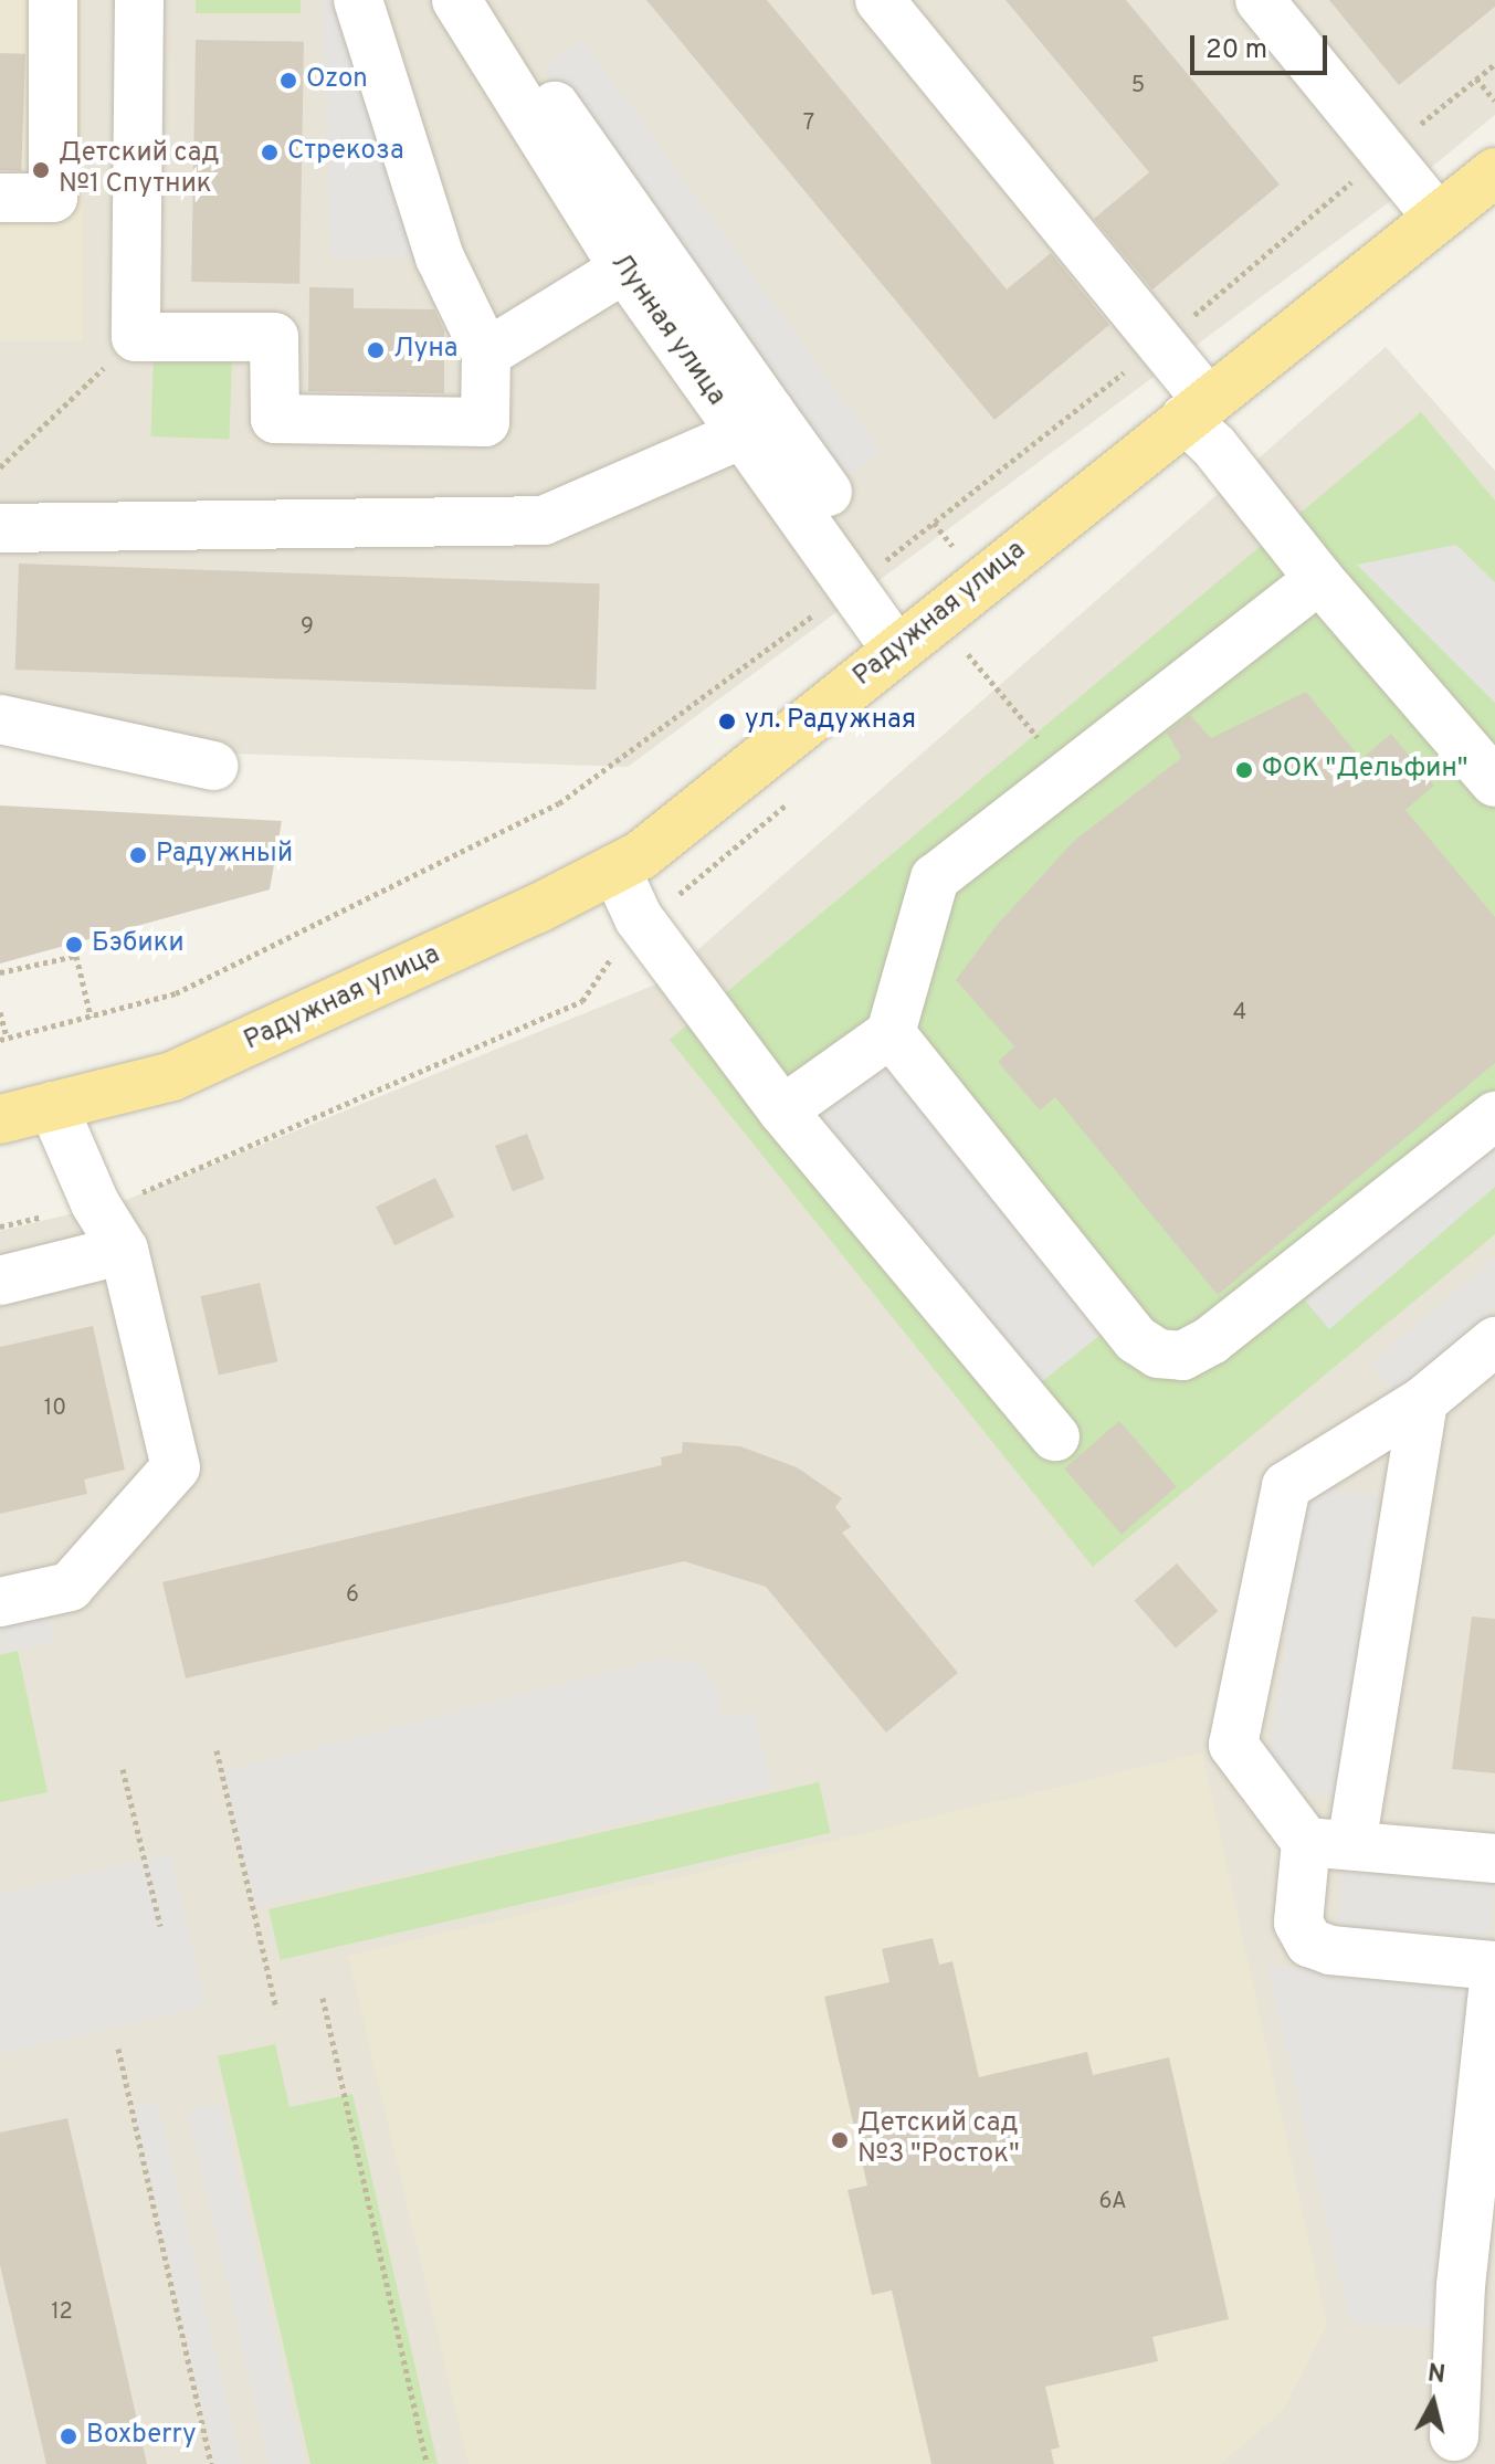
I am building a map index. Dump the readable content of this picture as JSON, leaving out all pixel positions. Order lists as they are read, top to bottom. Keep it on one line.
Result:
{"streets":{"main road":["Радужная улица"],"street":["Лунная улица"]},"crossings":[["Лунная улица","Радужная улица"]],"places":["Ozon","Стрекоза","Детский сад №1 Спутник","Луна","ул. Радужная","ФОК \"Дельфин\"","Радужный","Бэбики","Детский сад №3 \"Росток\"","Boxberry"],"house_numbers":["5","7","9","4","10","6","6А","12"],"scale_bar":"20 m","north":"top"}
